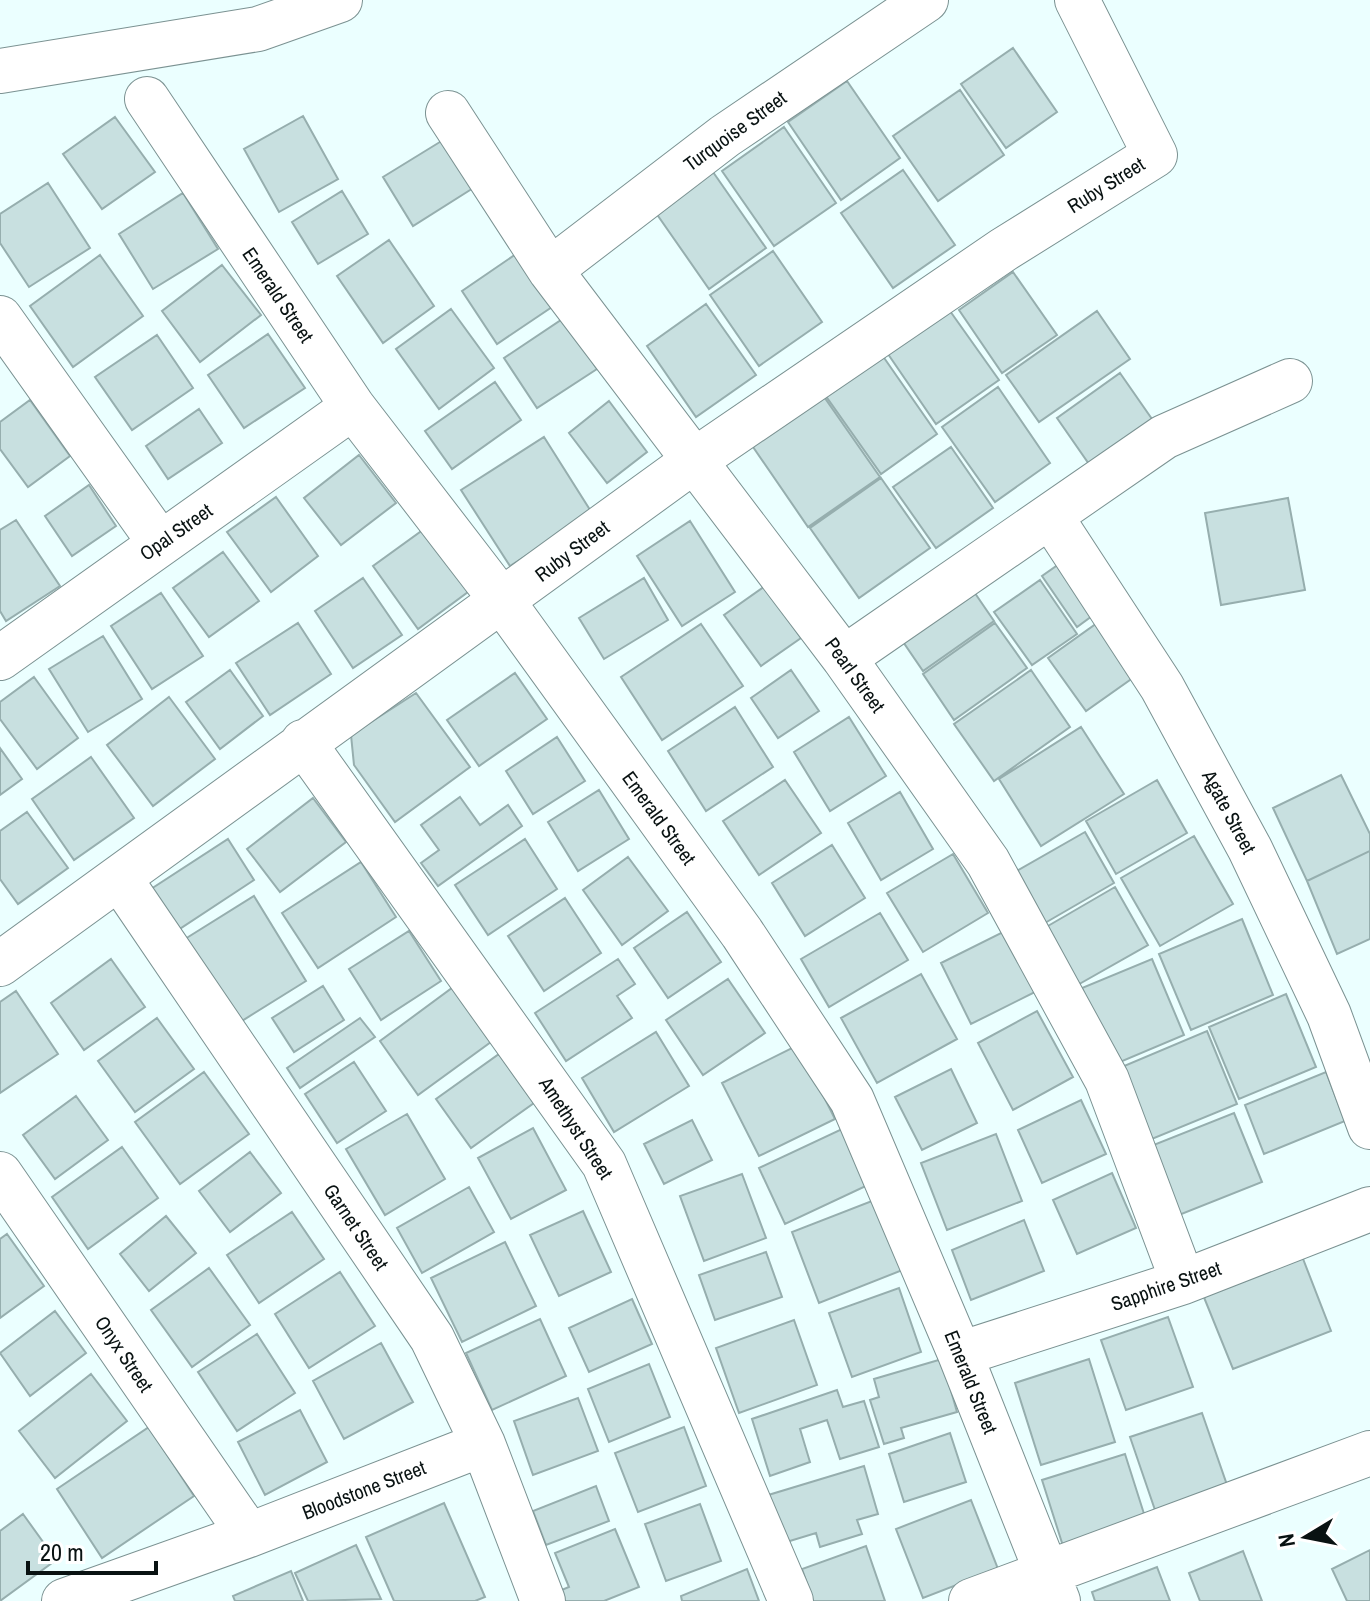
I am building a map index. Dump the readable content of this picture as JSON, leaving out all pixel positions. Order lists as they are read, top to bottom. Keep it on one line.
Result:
{"streets":{"street":["Turquoise Street","Ruby Street","Emerald Street","Opal Street","Pearl Street","Agate Street","Amethyst Street","Garnet Street","Sapphire Street","Onyx Street","Bloodstone Street"]},"crossings":[["Turquoise Street","Pearl Street"],["Ruby Street","Emerald Street"],["Ruby Street","Pearl Street"],["Ruby Street","Amethyst Street"],["Ruby Street","Garnet Street"],["Emerald Street","Opal Street"],["Emerald Street","Sapphire Street"],["Pearl Street","Sapphire Street"],["Garnet Street","Bloodstone Street"],["Onyx Street","Bloodstone Street"]],"scale_bar":"20 m","north":"left"}
